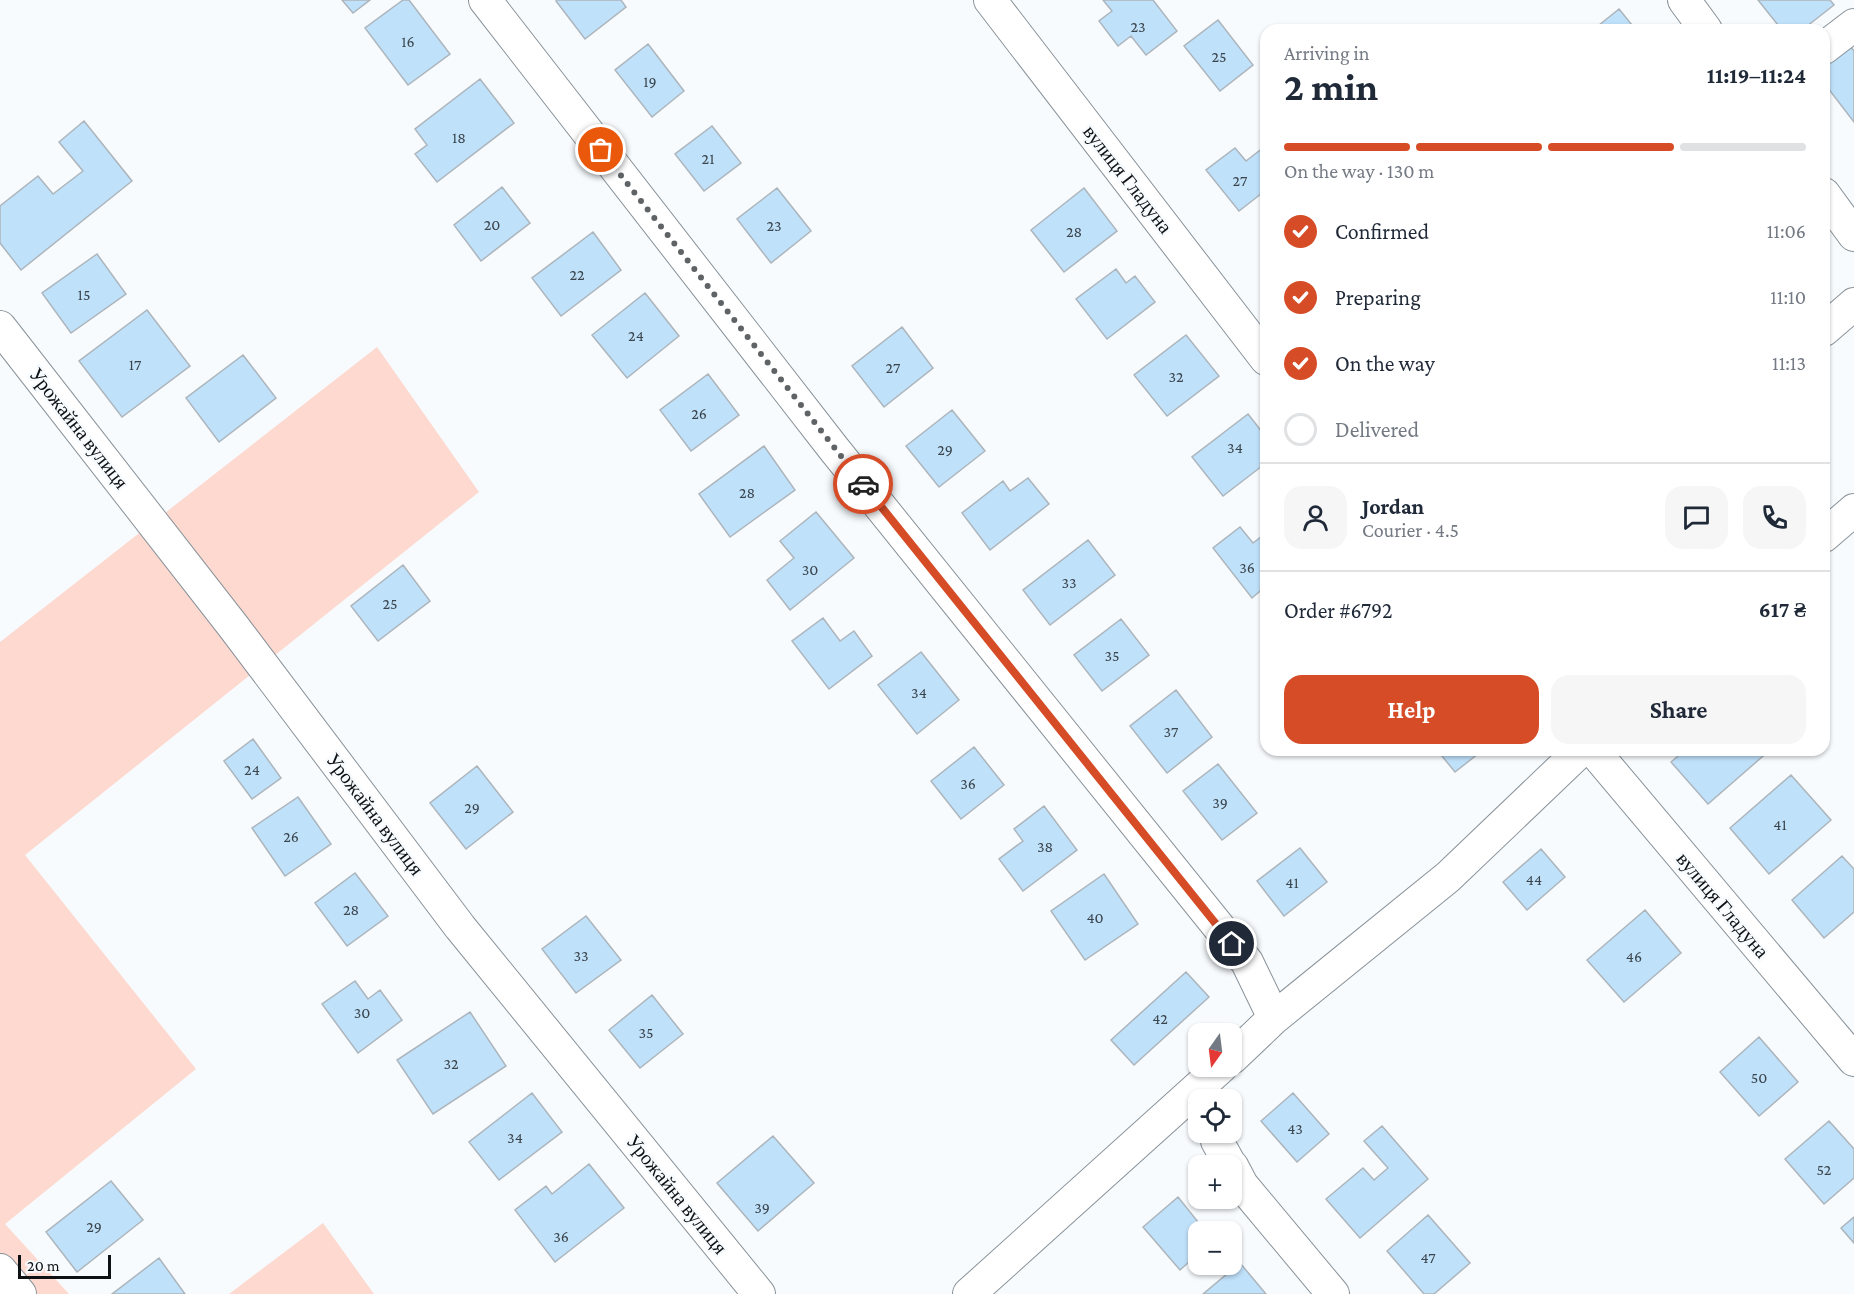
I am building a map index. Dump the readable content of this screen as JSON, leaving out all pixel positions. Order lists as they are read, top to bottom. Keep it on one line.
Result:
{"streets":{"street":["вулиця Гладуна","Урожайна вулиця"]},"house_numbers":["23","16","25","19","18","21","27","20","23","28","22","15","24","17","27","32","26","34","29","28","36","30","33","25","35","34","37","24","36","39","29","41","26","38","44","41","28","40","33","46","30","42","35","32","50","43","34","52","39","29","36","47"],"scale_bar":"20 m","north":"bottom","page":{"heading":["2 min","Arriving in","11:19–11:24"],"panel":["Jordan","Courier · 4.5","Order #6792","617 ₴"],"bar":"On the way · 130 m","list":[["Confirmed","11:06"],["Preparing","11:10"],["On the way","11:13"],"Delivered"],"buttons":["Help","Share"],"map_buttons":["+","−"],"scale":"20 m"}}
